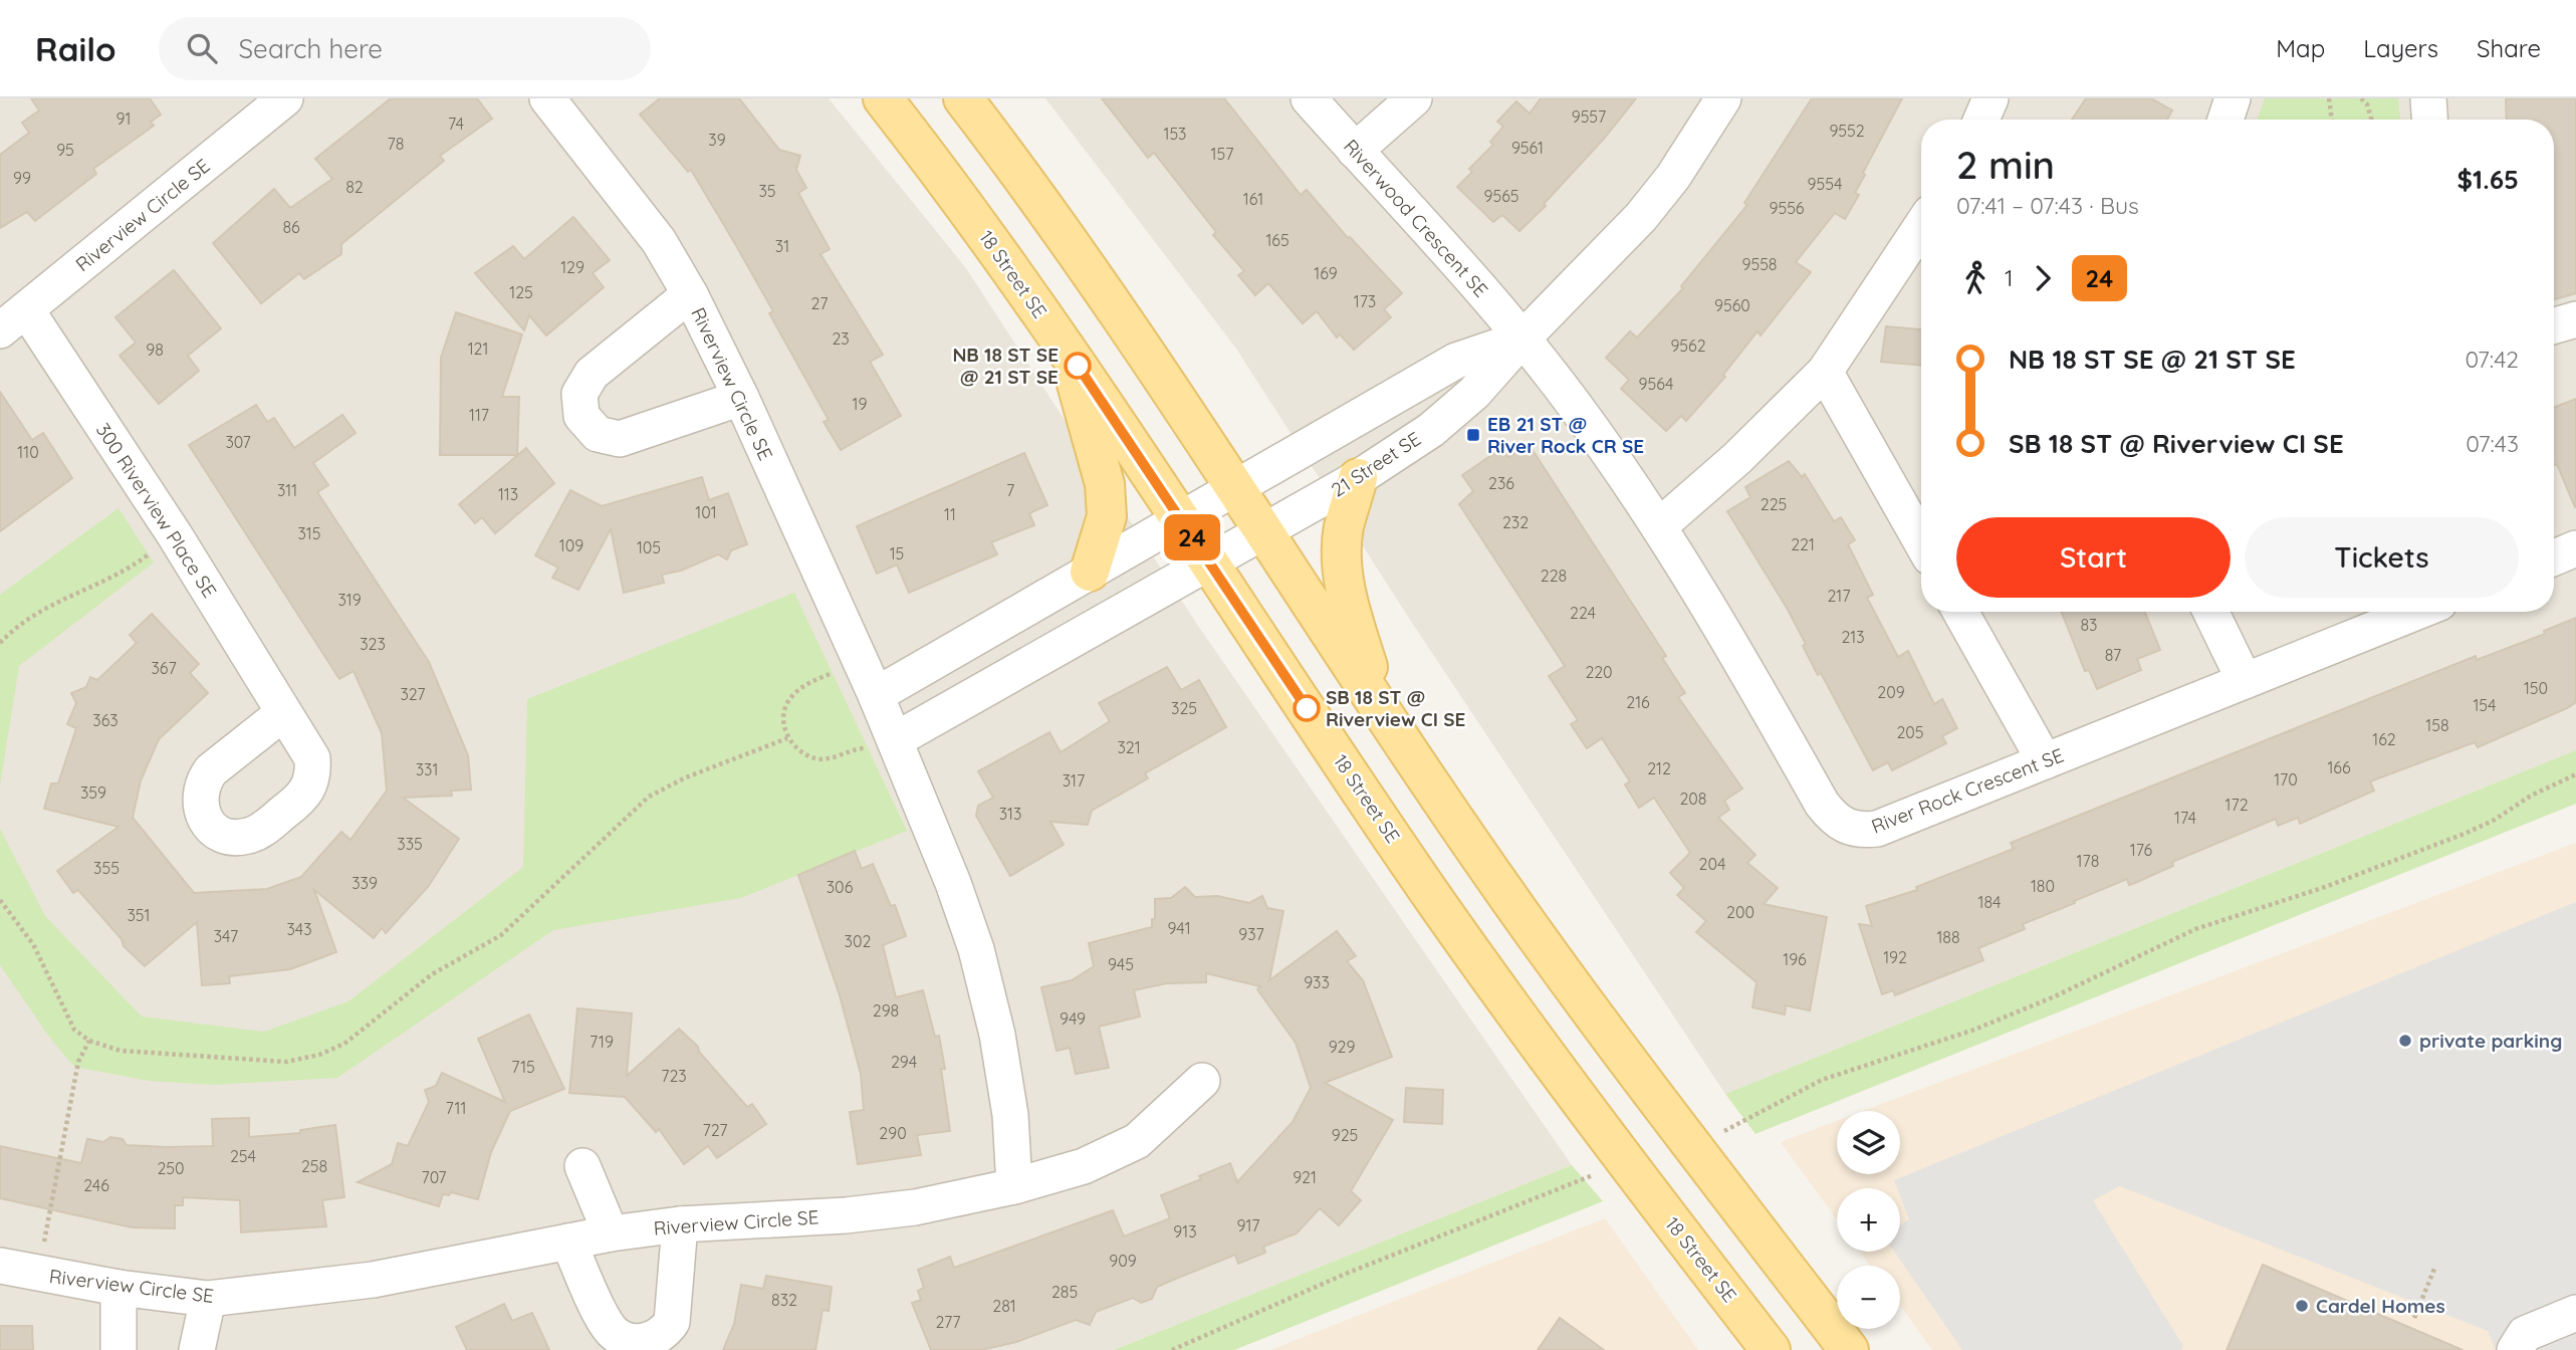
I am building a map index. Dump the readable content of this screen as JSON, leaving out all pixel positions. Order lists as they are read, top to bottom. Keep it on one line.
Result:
{"streets":{"main road":["18 Street SE"],"street":["Riverview Circle SE","Riverwood Crescent SE","21 Street SE","300 Riverview Place SE","River Rock Crescent SE"]},"crossings":[["Riverview Circle SE","300 Riverview Place SE"],["Riverwood Crescent SE","21 Street SE"],["Riverwood Crescent SE","River Rock Crescent SE"],["18 Street SE","21 Street SE"],["21 Street SE","River Rock Crescent SE"]],"places":{"other":["NB 18 ST SE @ 21 ST SE","SB 18 ST @ Riverview CI SE","private parking","Cardel Homes"],"transit":["EB 21 ST @ River Rock CR SE"]},"lines":["bus line 24"],"house_numbers":["9557","91","74","9552","153","39","78","9561","95","157","99","9554","82","35","9565","161","9556","86","165","31","9558","129","169","125","173","27","9560","23","9562","121","98","9564","19","117","307","110","236","311","7","113","225","101","11","232","315","221","109","105","15","228","217","319","224","83","213","323","87","367","220","150","209","327","216","154","325","363","158","205","162","321","166","212","331","170","317","359","208","172","313","174","335","176","178","204","355","339","180","306","184","200","351","941","343","937","347","188","302","192","196","945","933","298","949","719","929","294","715","723","711","727","290","925","254","258","250","707","921","246","917","913","909","285","832","281","277"],"page":{"header":"Railo","search":"Search here","nav":["Map","Layers","Share"],"on_map":"24","heading":["2 min","07:41 – 07:43 · Bus","$1.65"],"legs":["1","24"],"list":[{"name":"NB 18 ST SE @ 21 ST SE","value":"07:42"},{"name":"SB 18 ST @ Riverview CI SE","value":"07:43"}],"buttons":["Start","Tickets"],"map_buttons":["+","−"]}}
